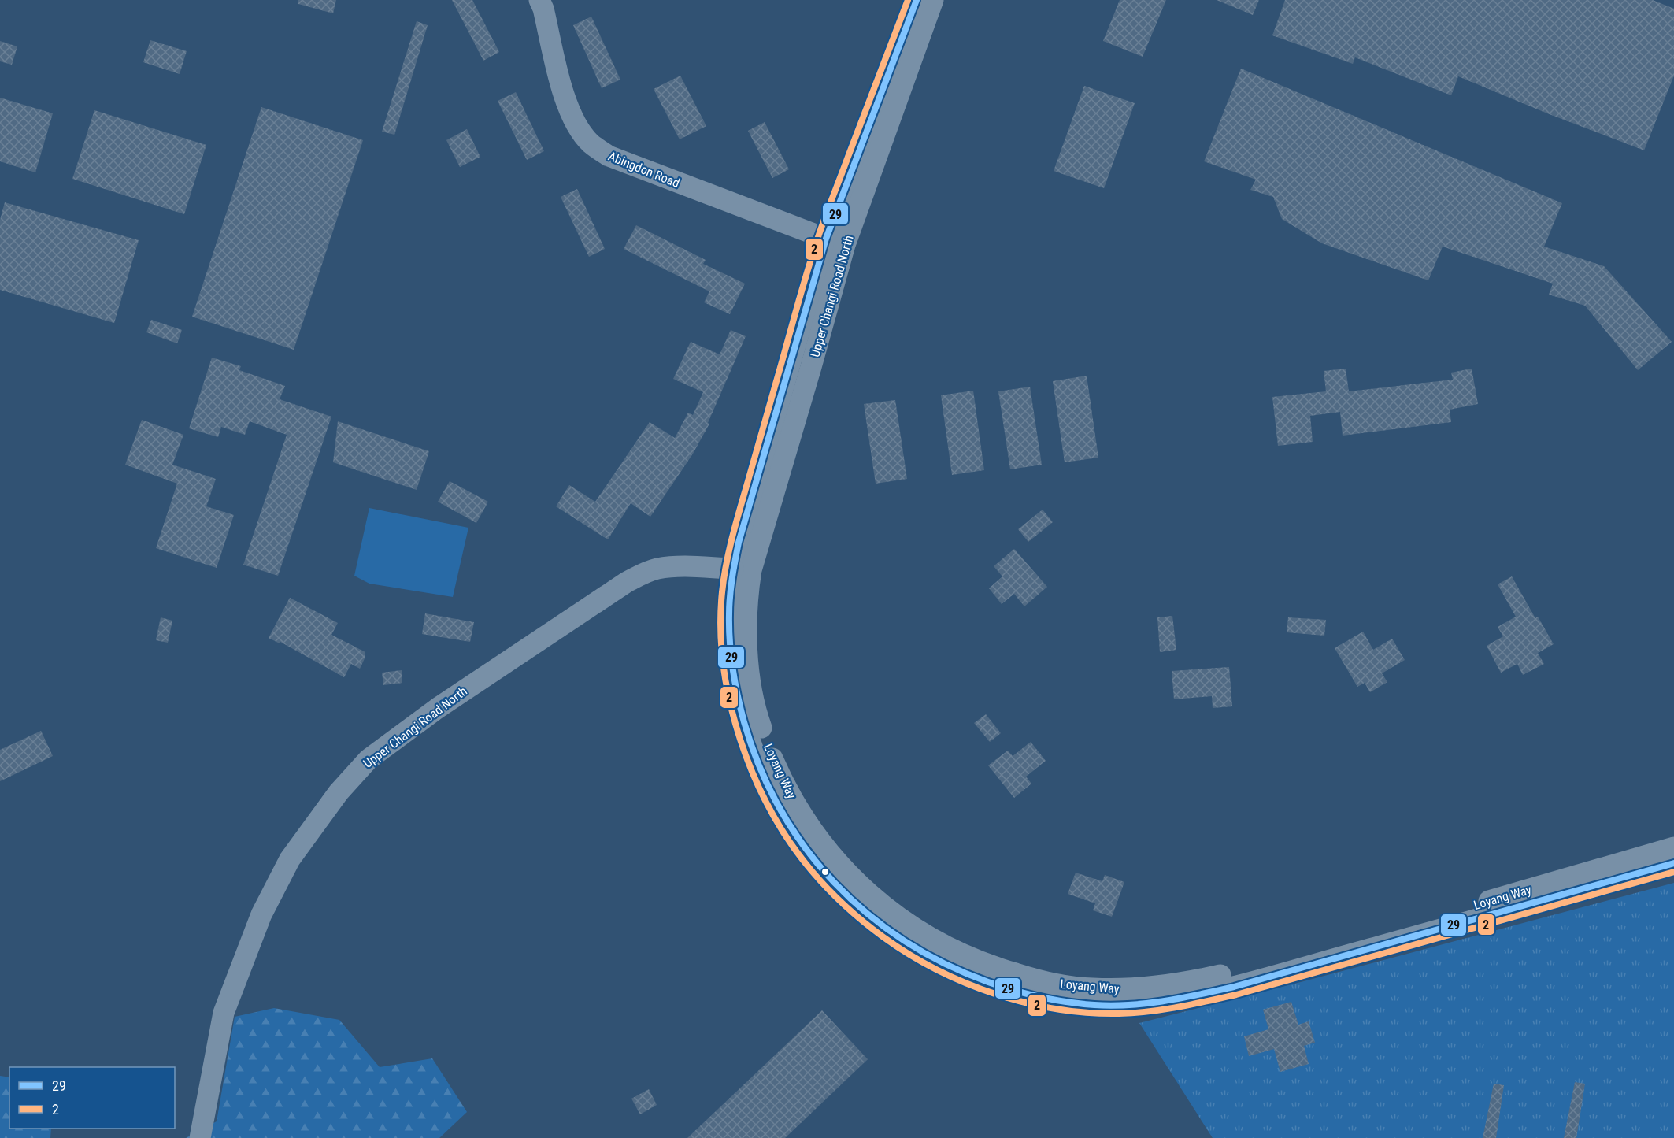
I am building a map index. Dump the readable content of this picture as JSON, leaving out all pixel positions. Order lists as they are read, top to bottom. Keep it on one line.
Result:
{"streets":{"street":["Abingdon Road","Upper Changi Road North","Loyang Way"]},"crossings":[["Abingdon Road","Upper Changi Road North"],["Upper Changi Road North","Loyang Way"]],"lines":["transit line 29","transit line 2"],"legend":["29","2"]}
